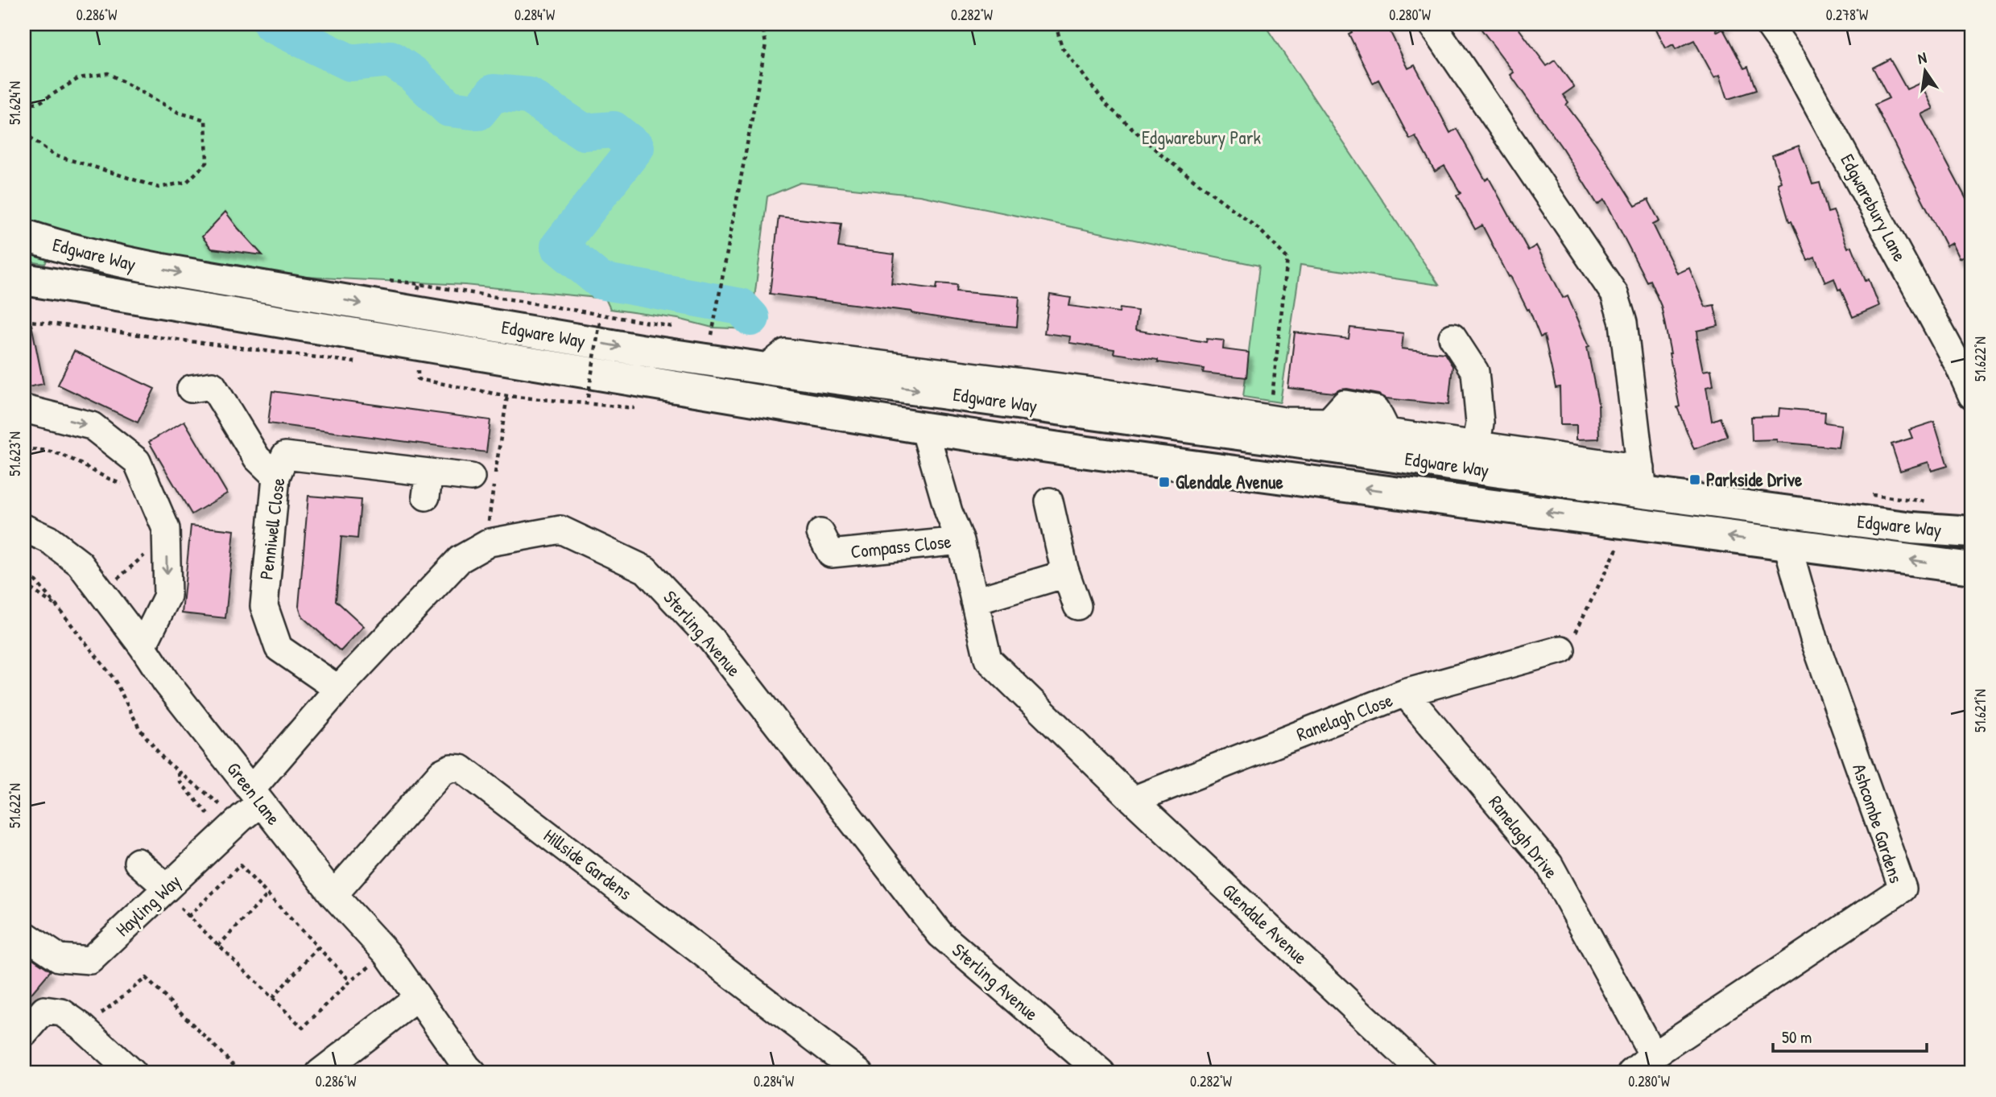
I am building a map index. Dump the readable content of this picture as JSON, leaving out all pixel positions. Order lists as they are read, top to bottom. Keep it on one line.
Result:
{"streets":{"highway":["Edgware Way"],"street":["Edgwarebury Lane","Penniwell Close","Compass Close","Sterling Avenue","Ranelagh Close","Green Lane","Ashcombe Gardens","Ranelagh Drive","Hillside Gardens","Hayling Way","Glendale Avenue"]},"crossings":[["Edgware Way","Ashcombe Gardens"],["Edgware Way","Glendale Avenue"],["Penniwell Close","Sterling Avenue"],["Compass Close","Glendale Avenue"],["Sterling Avenue","Green Lane"],["Sterling Avenue","Hayling Way"],["Ranelagh Close","Ranelagh Drive"],["Ranelagh Close","Glendale Avenue"],["Green Lane","Hillside Gardens"],["Green Lane","Hayling Way"],["Ashcombe Gardens","Ranelagh Drive"]],"parks":["Edgwarebury Park"],"places":{"transit":["Parkside Drive","Glendale Avenue"]},"scale_bar":"50 m","north":"top","coordinates":["0.286°W","0.284°W","0.282°W","0.280°W","0.278°W","51.624°N","51.622°N","51.623°N","51.621°N"]}
